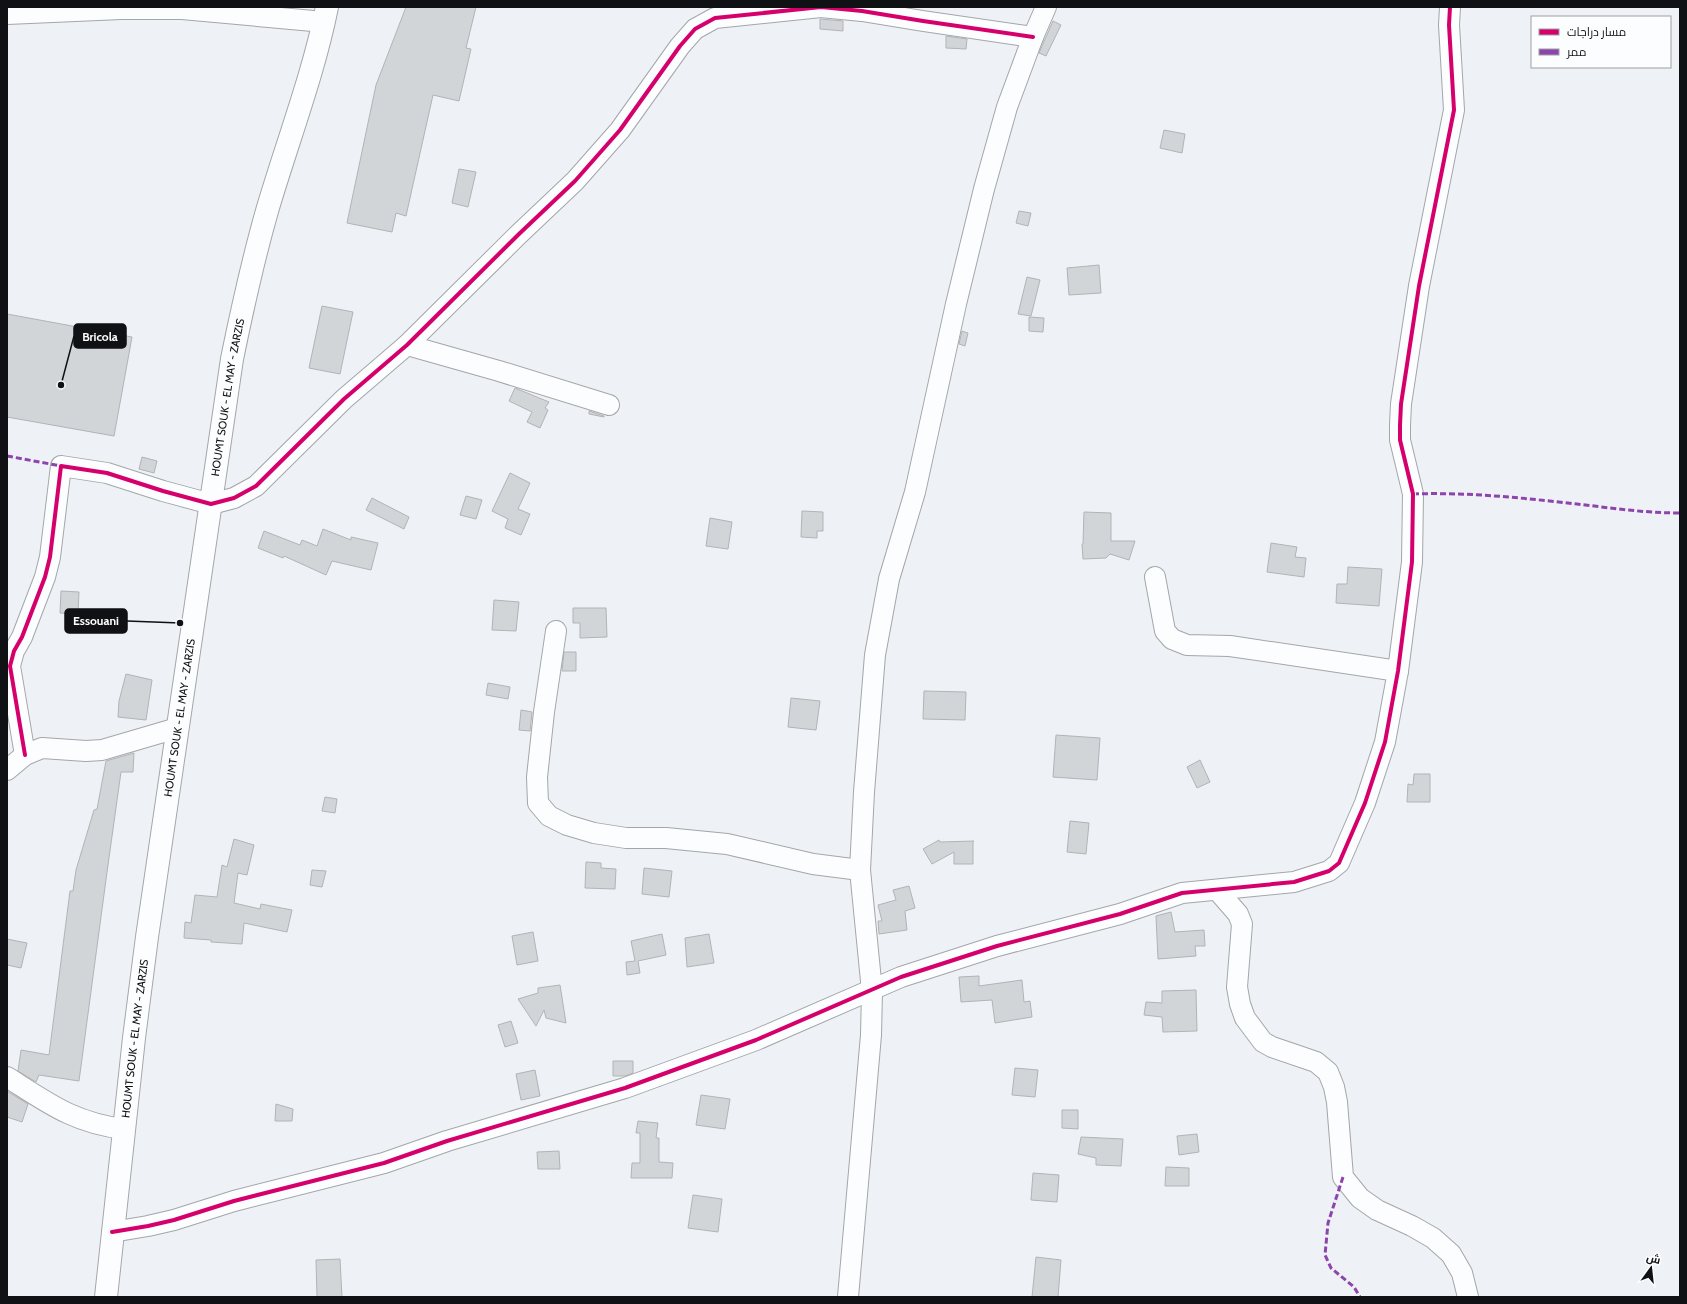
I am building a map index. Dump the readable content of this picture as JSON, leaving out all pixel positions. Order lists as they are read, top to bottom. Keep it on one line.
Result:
{"streets":{"main road":["HOUMT SOUK - EL MAY - ZARZIS"]},"places":["Bricola","Essouani"],"legend":["مسار دراجات","ممر"],"north":"top"}
